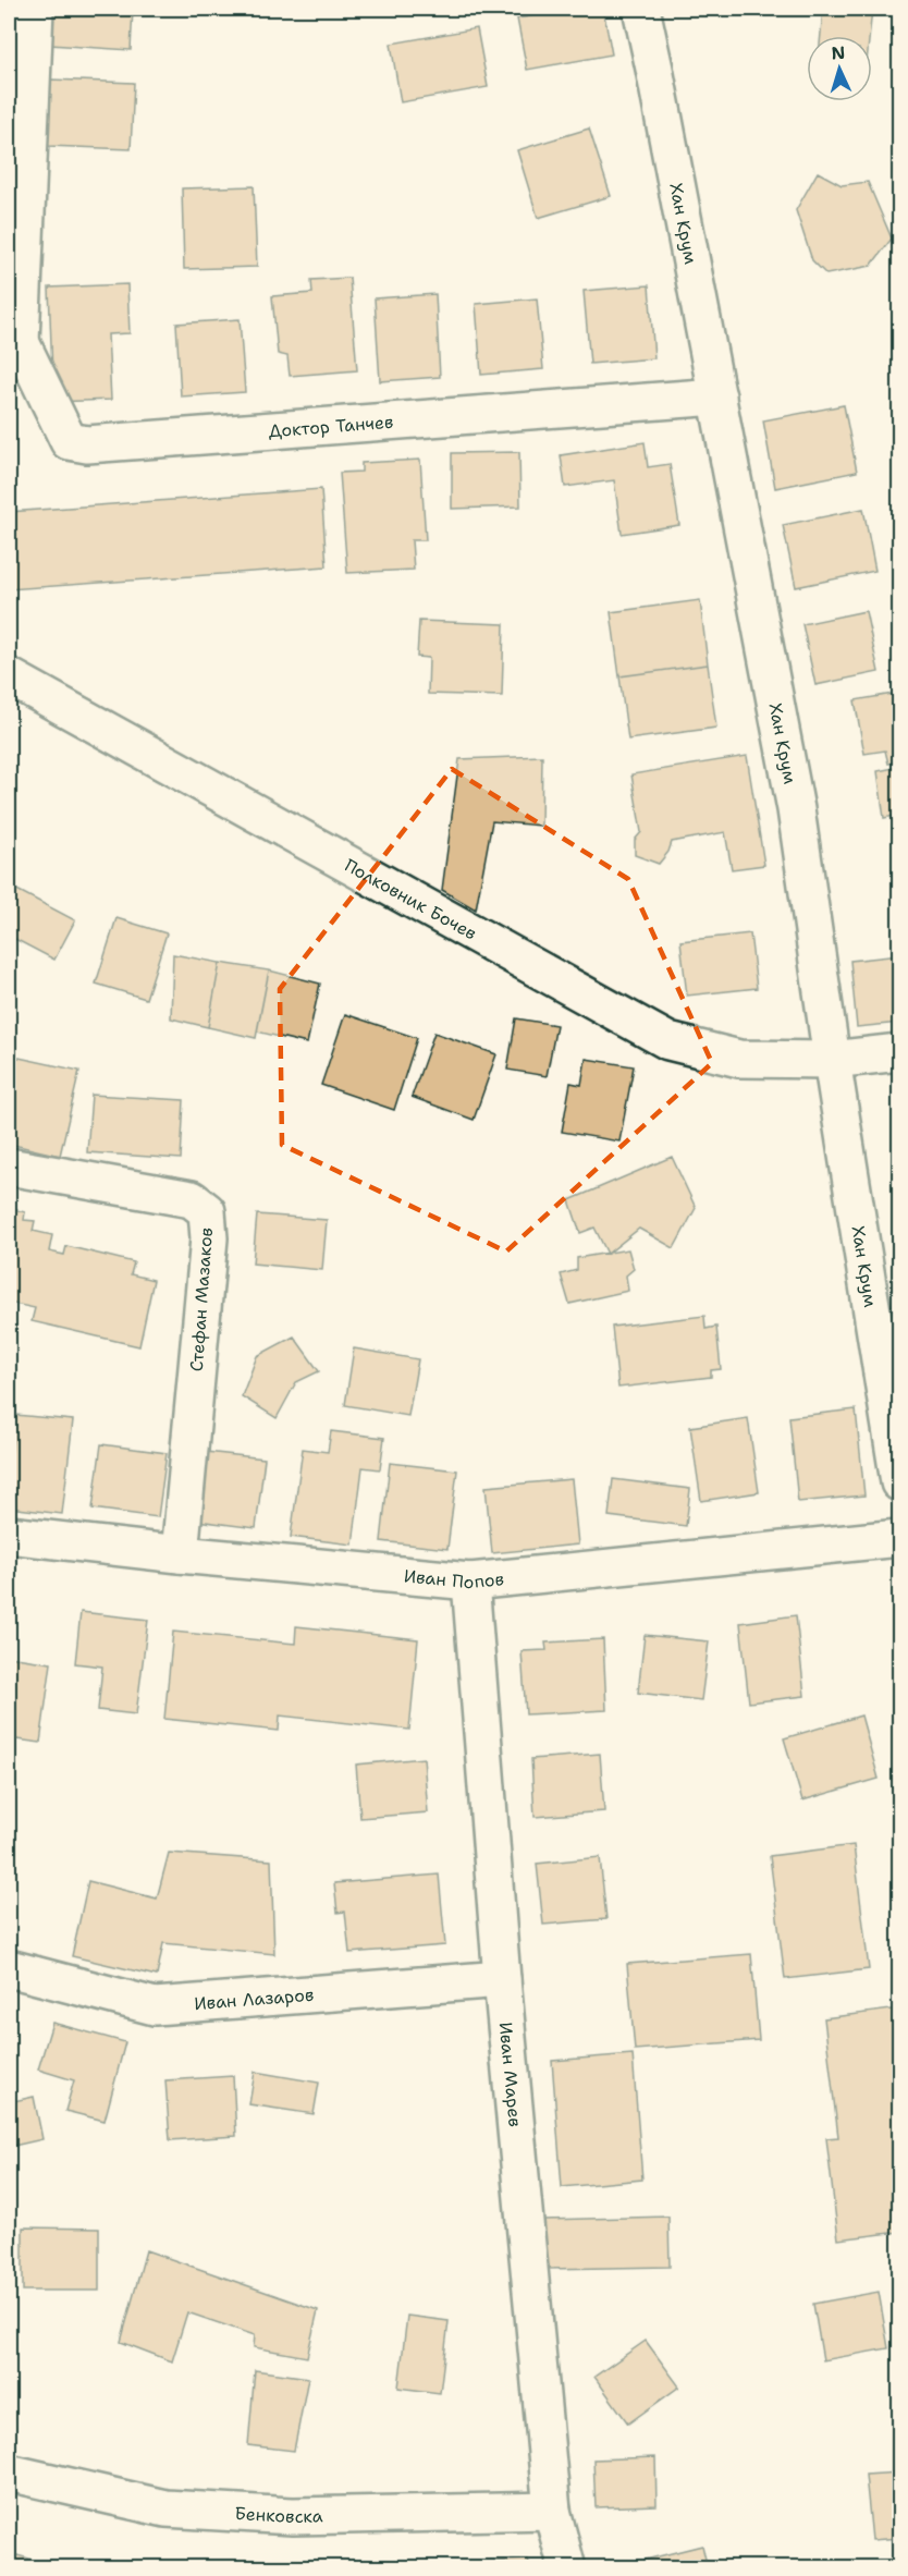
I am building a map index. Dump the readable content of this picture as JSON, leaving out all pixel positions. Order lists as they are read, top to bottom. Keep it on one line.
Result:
{"streets":{"street":["Хан Крум","Доктор Танчев","Полковник Бочев","Стефан Мазаков","Иван Попов","Иван Лазаров","Иван Марев","Бенковска"]},"crossings":[["Хан Крум","Доктор Танчев"],["Хан Крум","Полковник Бочев"],["Стефан Мазаков","Иван Попов"],["Иван Попов","Иван Марев"],["Иван Лазаров","Иван Марев"],["Иван Марев","Бенковска"]],"north":"top"}
